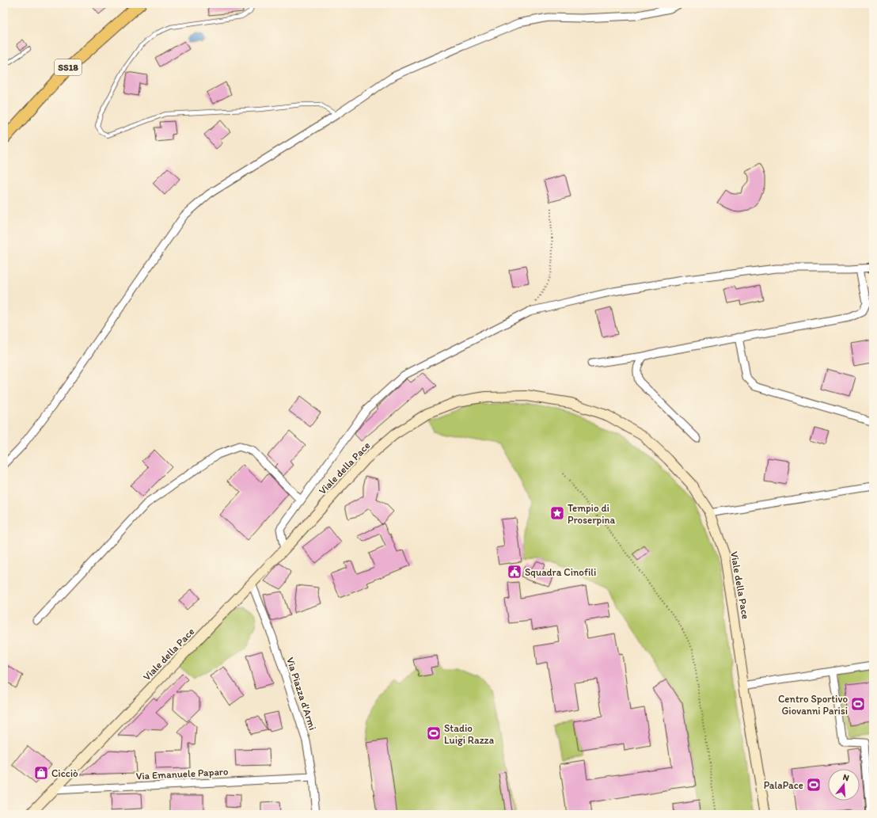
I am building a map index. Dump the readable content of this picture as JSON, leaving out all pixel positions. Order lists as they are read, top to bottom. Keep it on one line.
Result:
{"streets":{"main road":["SS18","Viale della Pace"],"street":["Via Piazza d'Armi","Via Emanuele Paparo"]},"crossings":[["Viale della Pace","Via Piazza d'Armi"],["Viale della Pace","Via Emanuele Paparo"],["Via Piazza d'Armi","Via Emanuele Paparo"]],"places":{"place":["Tempio di Proserpina"],"public building":["Squadra Cinofili"],"sports":["Centro Sportivo Giovanni Parisi","Stadio Luigi Razza","PalaPace"],"shop":["Cicciò"]},"north":"top"}
